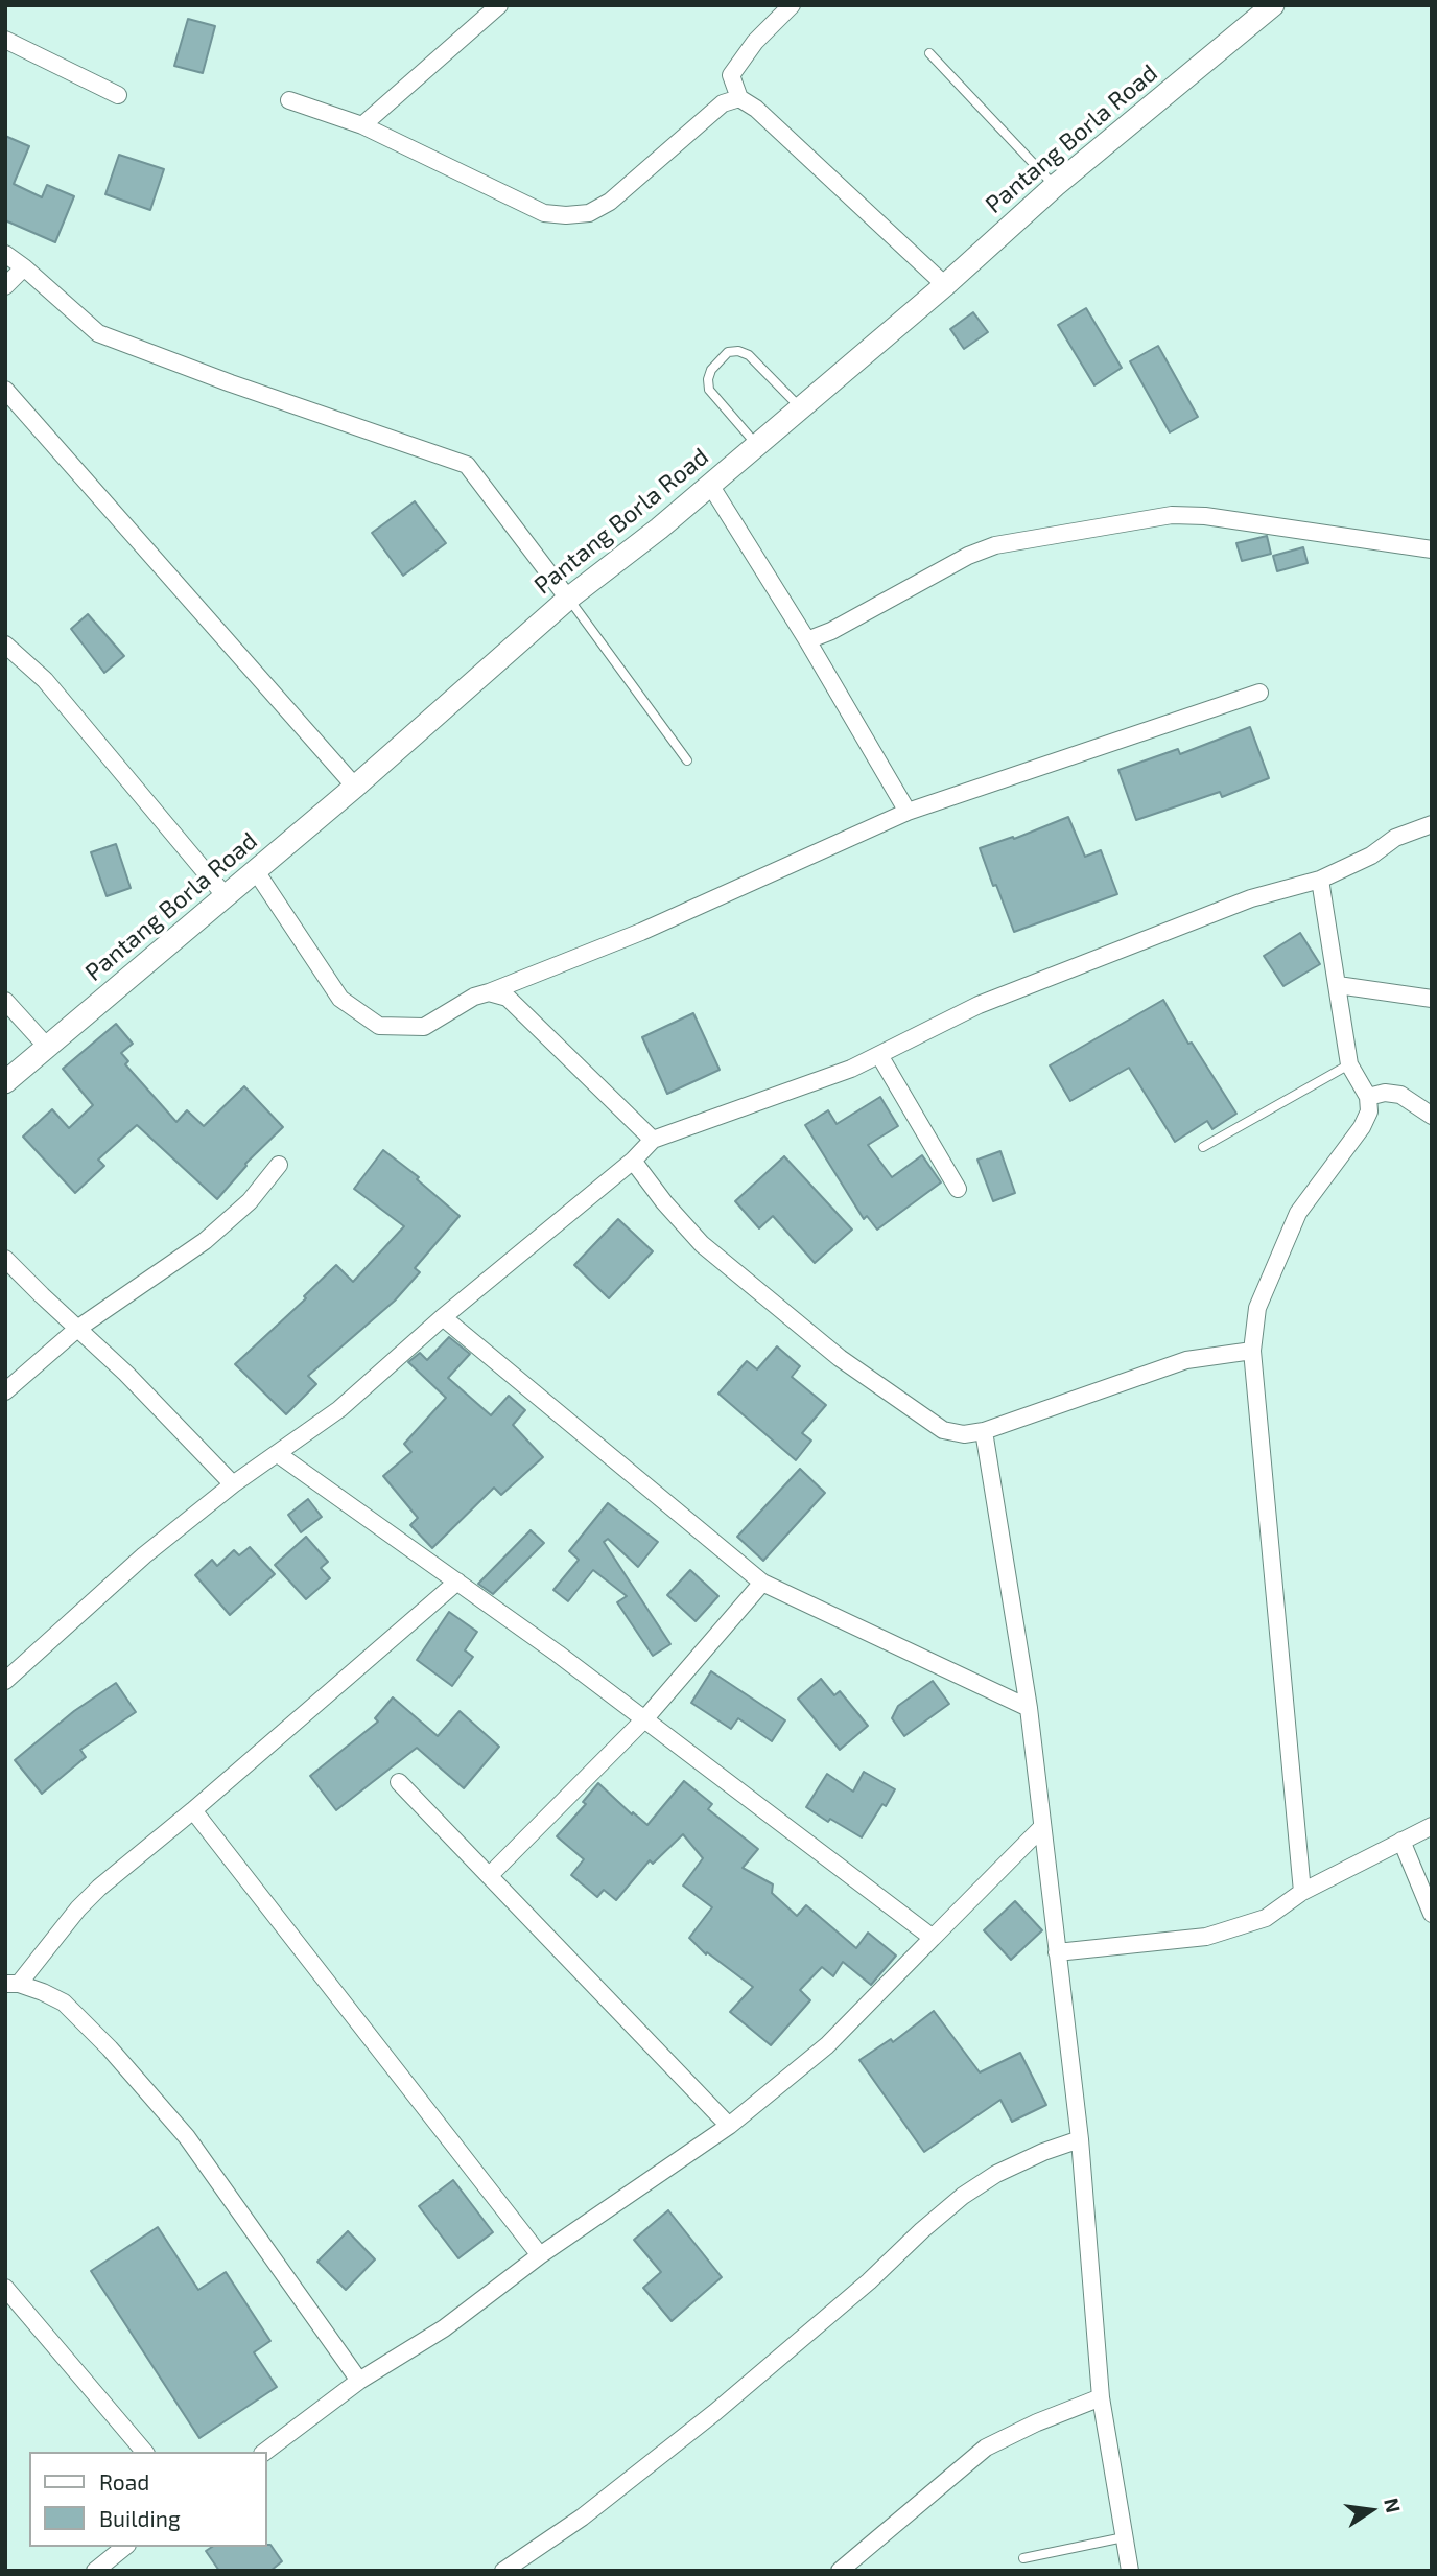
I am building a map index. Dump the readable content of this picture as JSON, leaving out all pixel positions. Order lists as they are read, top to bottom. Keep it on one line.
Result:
{"streets":{"street":["Pantang Borla Road"]},"legend":["Road","Building"],"north":"right"}
